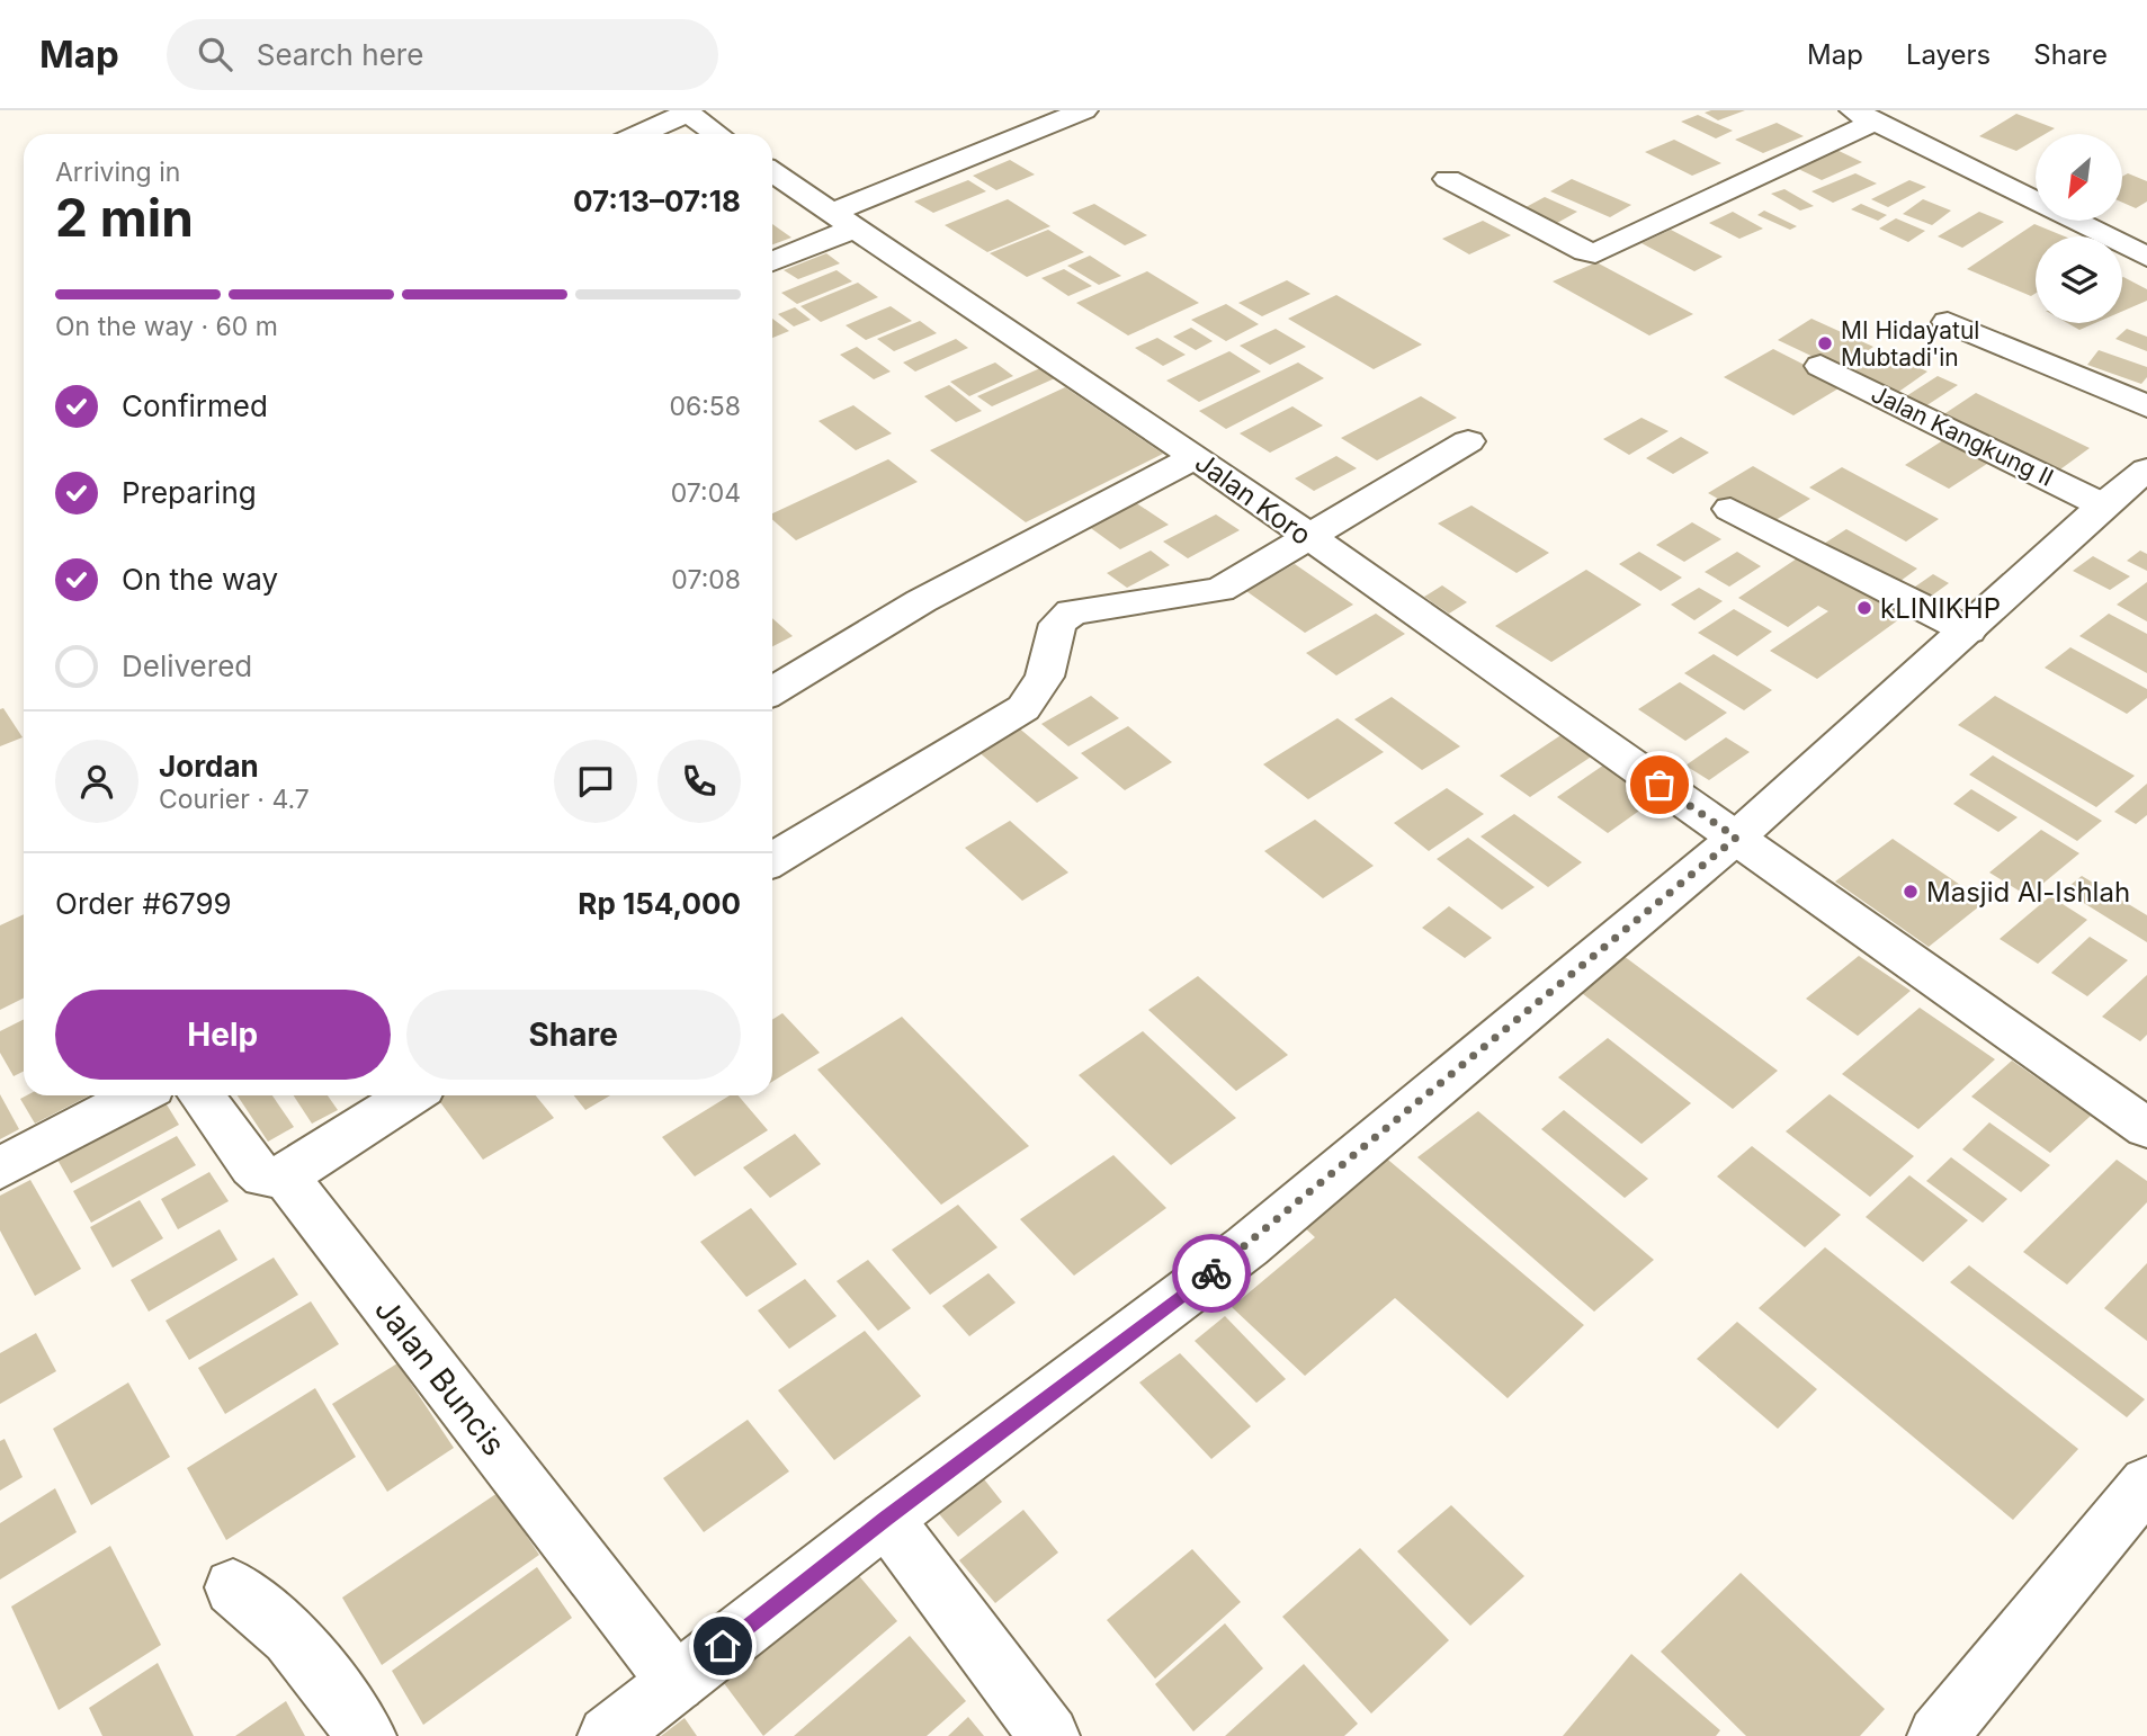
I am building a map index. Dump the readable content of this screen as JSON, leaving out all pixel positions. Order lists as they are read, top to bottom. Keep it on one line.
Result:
{"streets":{"street":["Jalan Kangkung II","Jalan Koro","Jalan Buncis"]},"places":["MI Hidayatul Mubtadi'in","kLINIKHP","Masjid Al-Ishlah"],"north":"bottom left","page":{"header":"Map","search":"Search here","nav":["Map","Layers","Share"],"heading":["2 min","Arriving in","07:13–07:18"],"panel":["Jordan","Courier · 4.7","Order #6799","Rp 154,000"],"bar":"On the way · 60 m","list":[["Confirmed","06:58"],["Preparing","07:04"],["On the way","07:08"],"Delivered"],"buttons":["Help","Share"]}}
